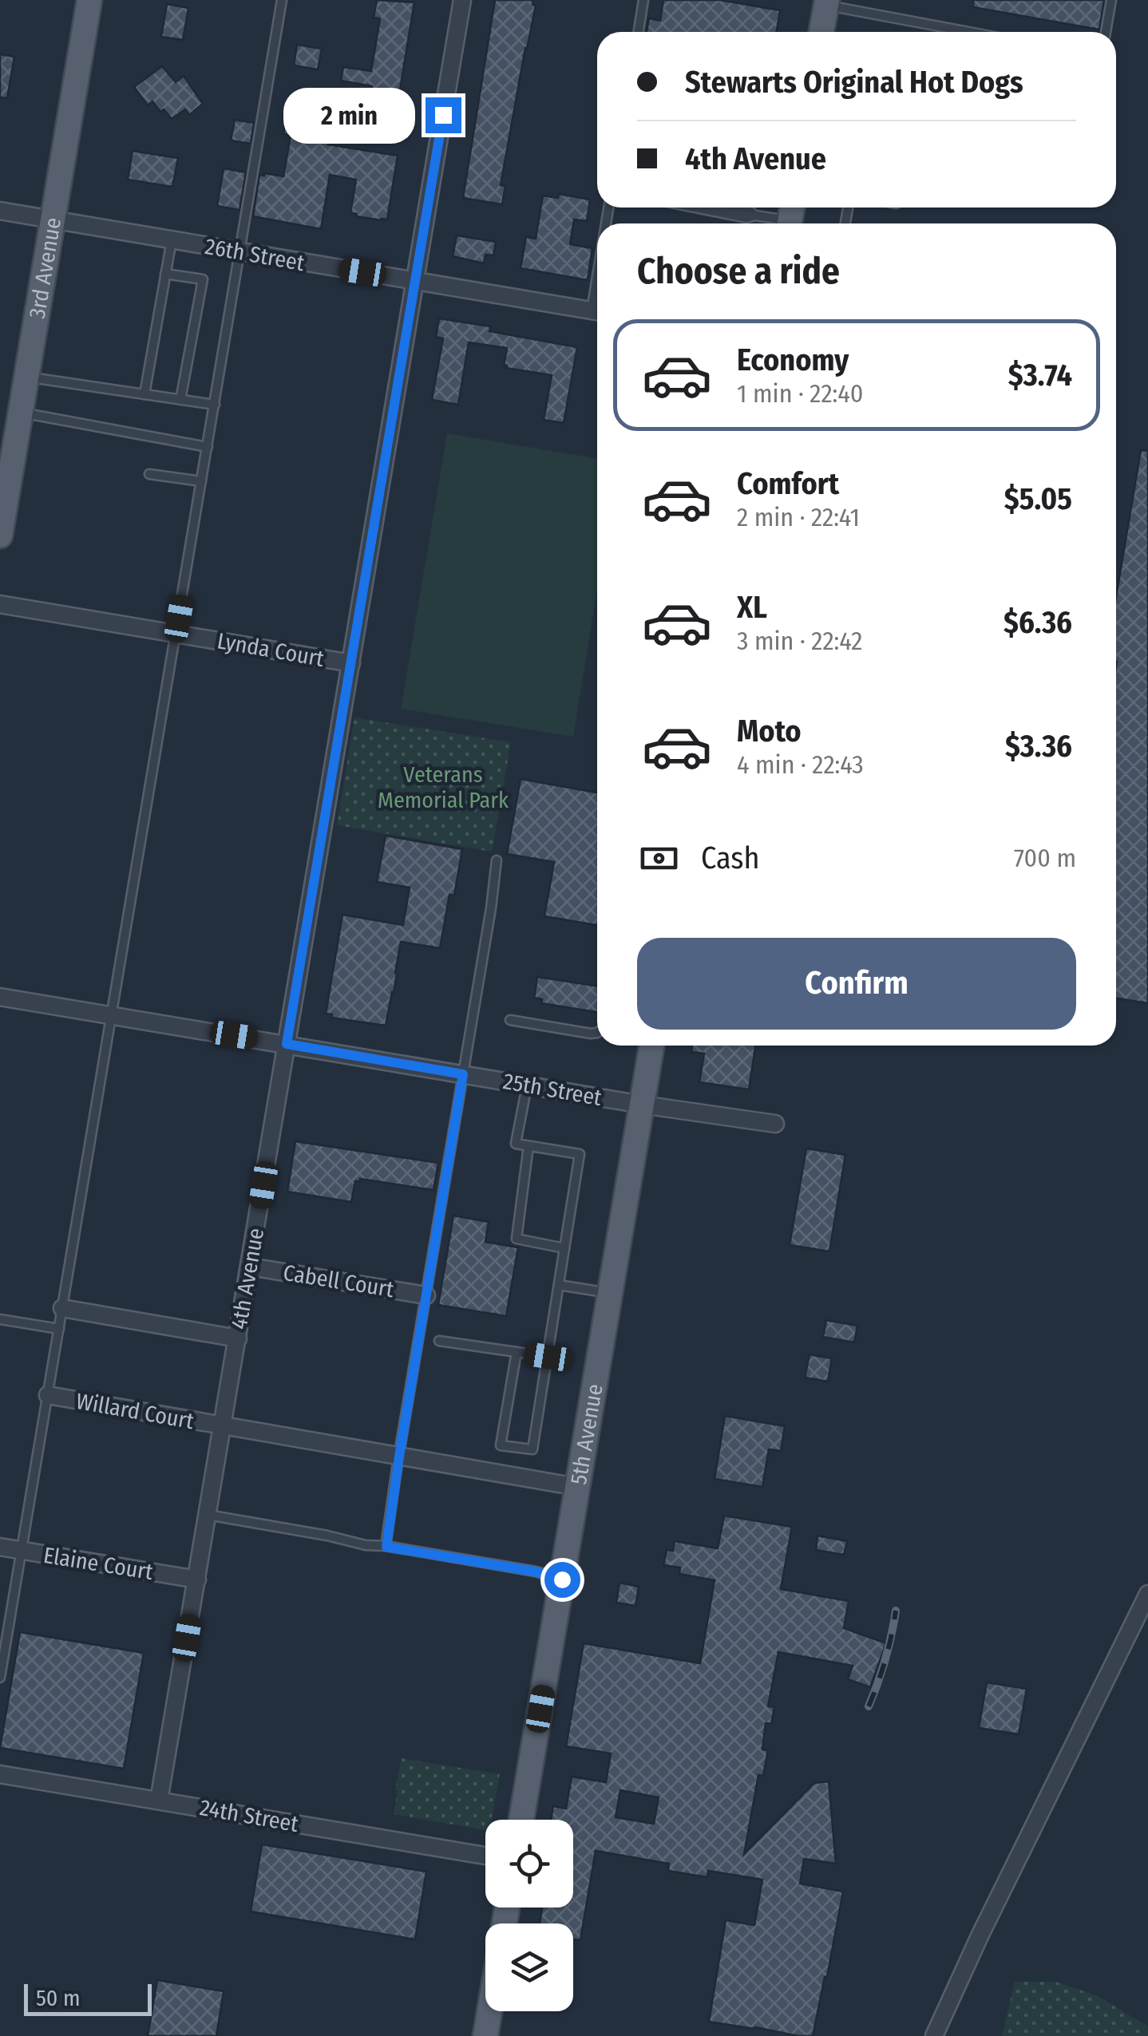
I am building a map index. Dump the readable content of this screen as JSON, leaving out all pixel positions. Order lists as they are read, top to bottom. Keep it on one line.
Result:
{"streets":{"main road":["3rd Avenue","5th Avenue"],"street":["26th Street","Lynda Court","25th Street","4th Avenue","Cabell Court","Willard Court","Elaine Court","24th Street"]},"crossings":[["26th Street","3rd Avenue"],["26th Street","4th Avenue"],["Lynda Court","4th Avenue"],["25th Street","4th Avenue"],["25th Street","5th Avenue"],["4th Avenue","Cabell Court"],["4th Avenue","Willard Court"],["4th Avenue","Elaine Court"],["4th Avenue","24th Street"],["Willard Court","5th Avenue"]],"parks":["Veterans Memorial Park"],"scale_bar":"50 m","page":{"banner":["Stewarts Original Hot Dogs","4th Avenue"],"bubble":"2 min","heading":"Choose a ride","list":[{"name":"Economy","note":"1 min · 22:40","value":"$3.74"},{"name":"Comfort","note":"2 min · 22:41","value":"$5.05"},{"name":"XL","note":"3 min · 22:42","value":"$6.36"},{"name":"Moto","note":"4 min · 22:43","value":"$3.36"}],"pay":["Cash","700 m"],"buttons":"Confirm","scale":"50 m"}}
